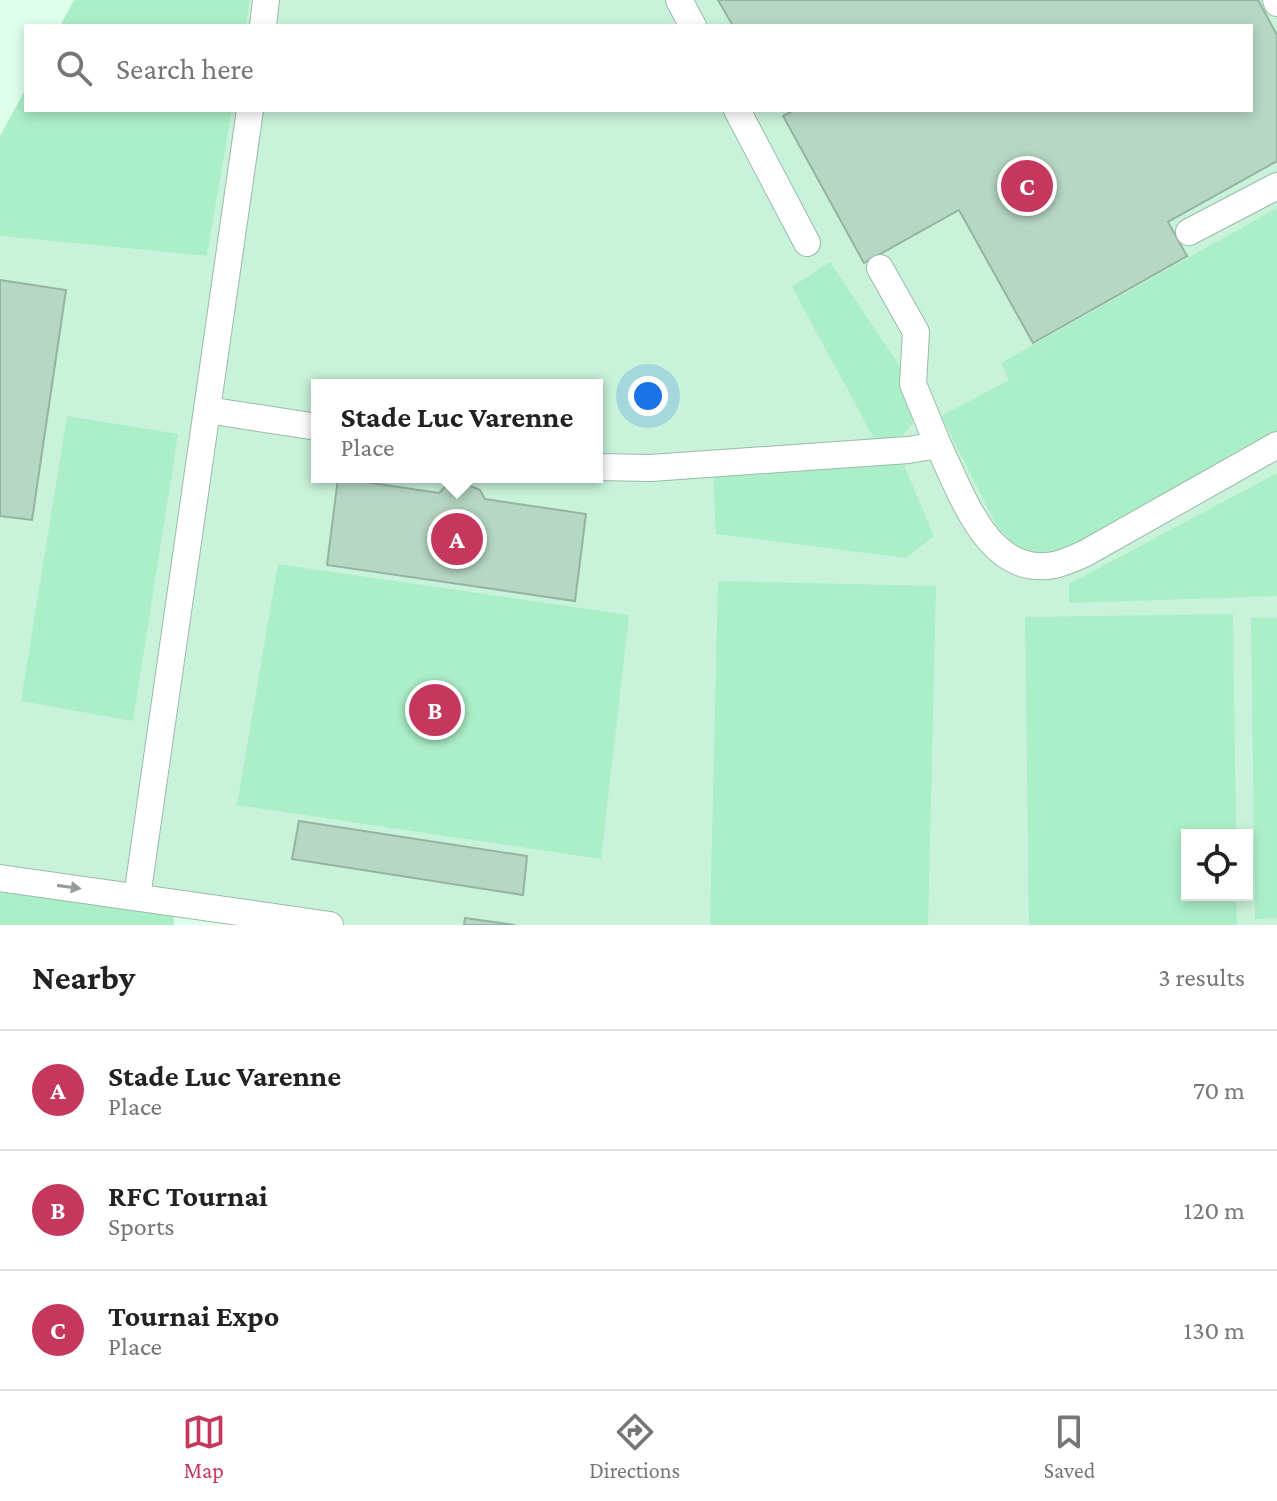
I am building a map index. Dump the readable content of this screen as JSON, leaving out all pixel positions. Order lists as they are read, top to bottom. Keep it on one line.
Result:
{"page":{"search":"Search here","pins":["C","A","B"],"popup":["Stade Luc Varenne","Place"],"heading":["Nearby","3 results"],"list":[{"mark":"A","name":"Stade Luc Varenne","note":"Place","value":"70 m"},{"mark":"B","name":"RFC Tournai","note":"Sports","value":"120 m"},{"mark":"C","name":"Tournai Expo","note":"Place","value":"130 m"}],"nav":["Map","Directions","Saved"]}}
